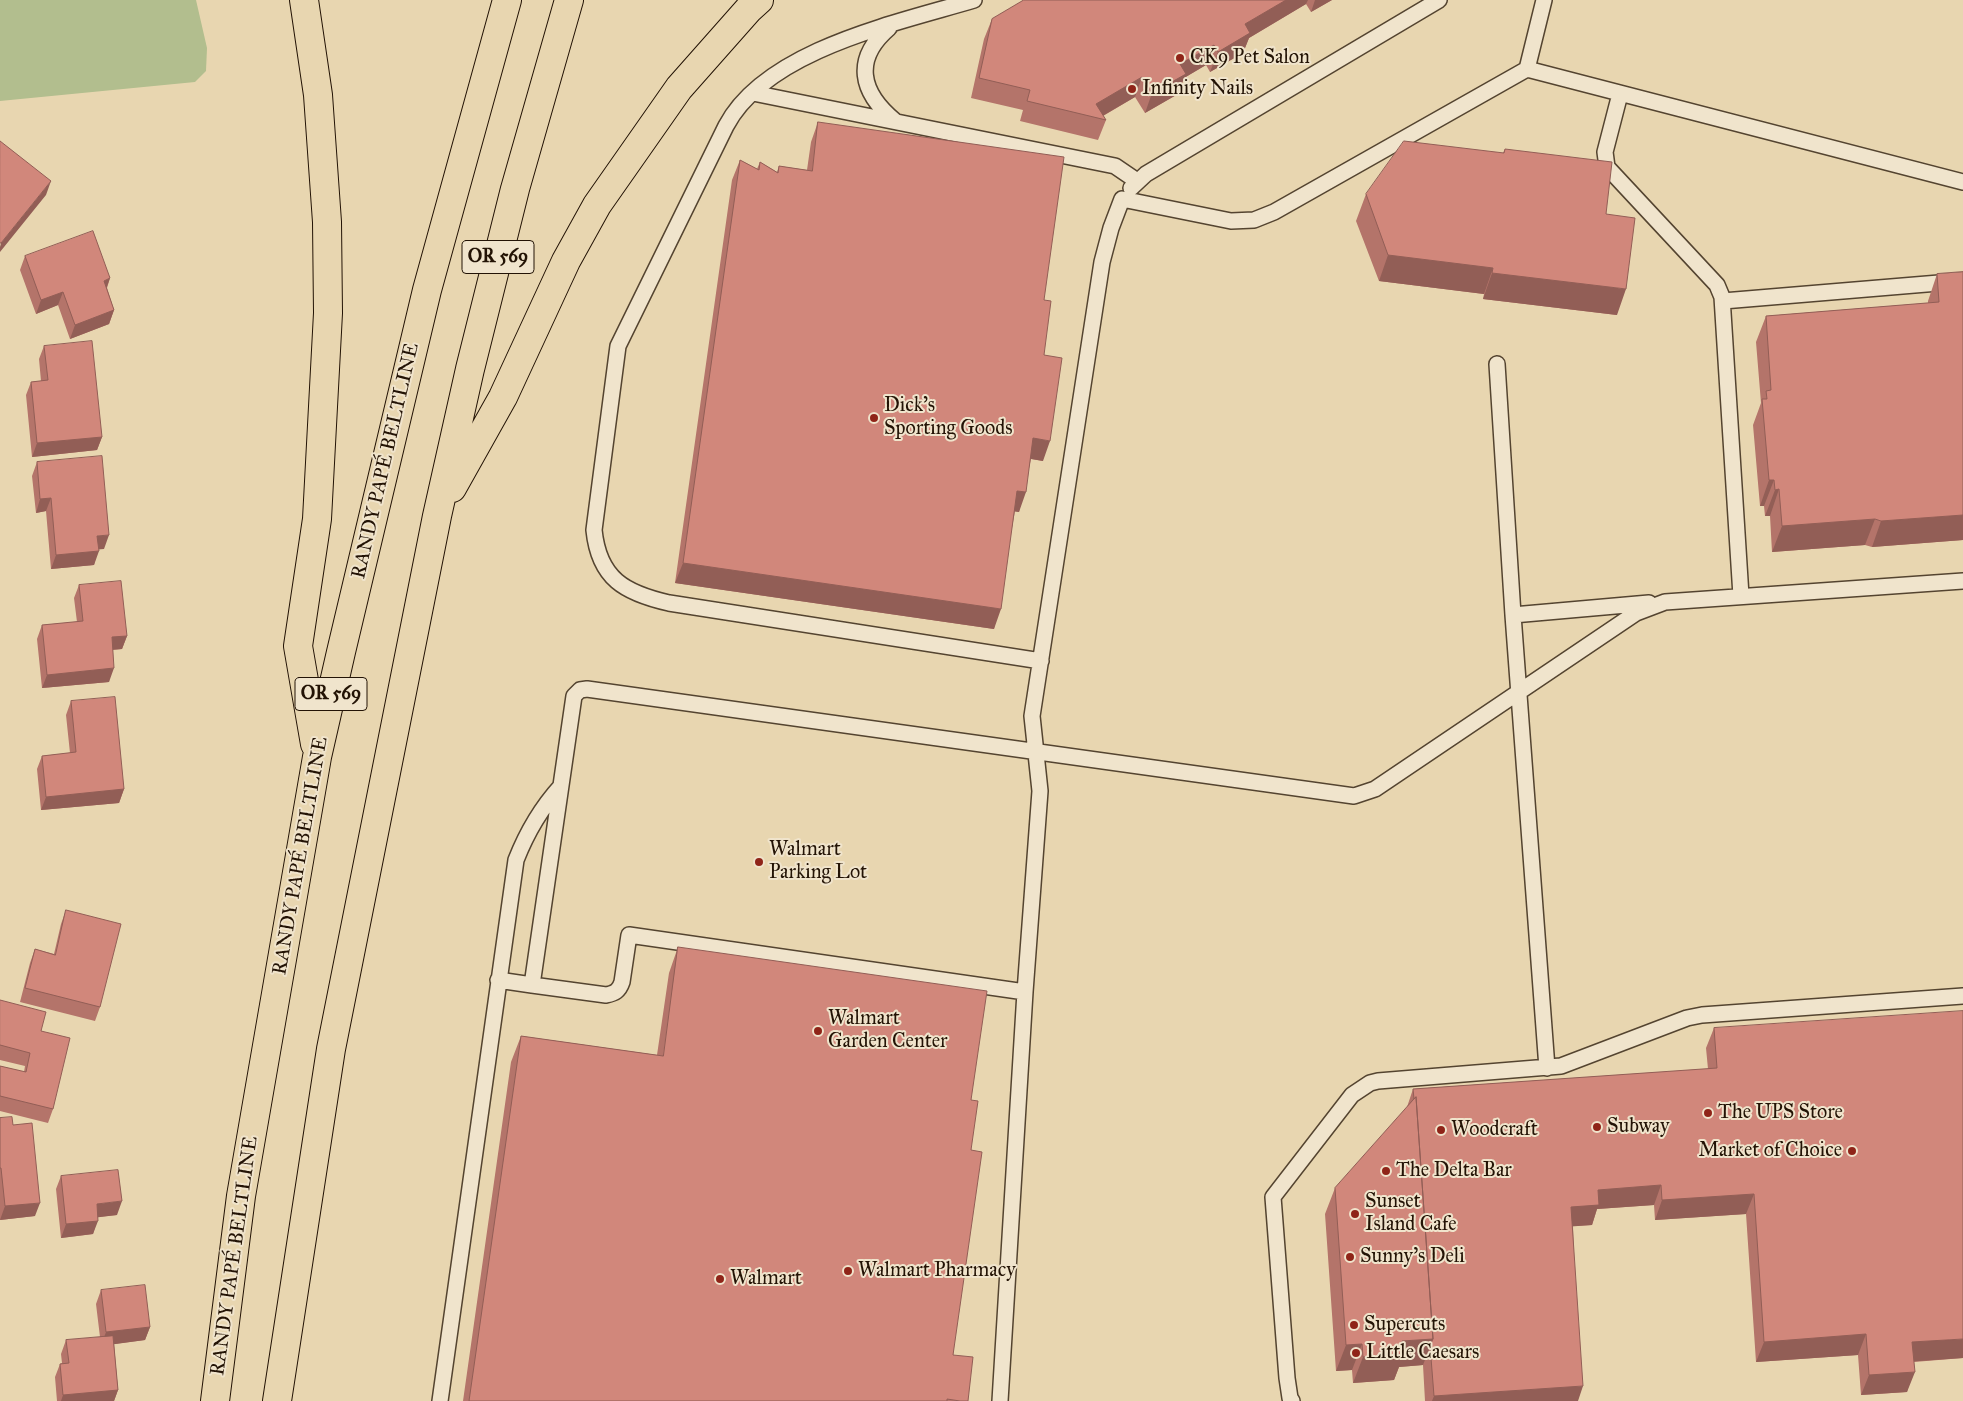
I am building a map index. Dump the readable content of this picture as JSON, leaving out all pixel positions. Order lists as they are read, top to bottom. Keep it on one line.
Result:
{"streets":{"highway":["OR 569","RANDY PAPÉ BELTLINE"]},"places":["CK9 Pet Salon","Infinity Nails","Dick's Sporting Goods","Walmart Parking Lot","Walmart Garden Center","The UPS Store","Subway","Woodcraft","Market of Choice","The Delta Bar","Sunset Island Cafe","Sunny's Deli","Walmart Pharmacy","Walmart","Supercuts","Little Caesars"]}
